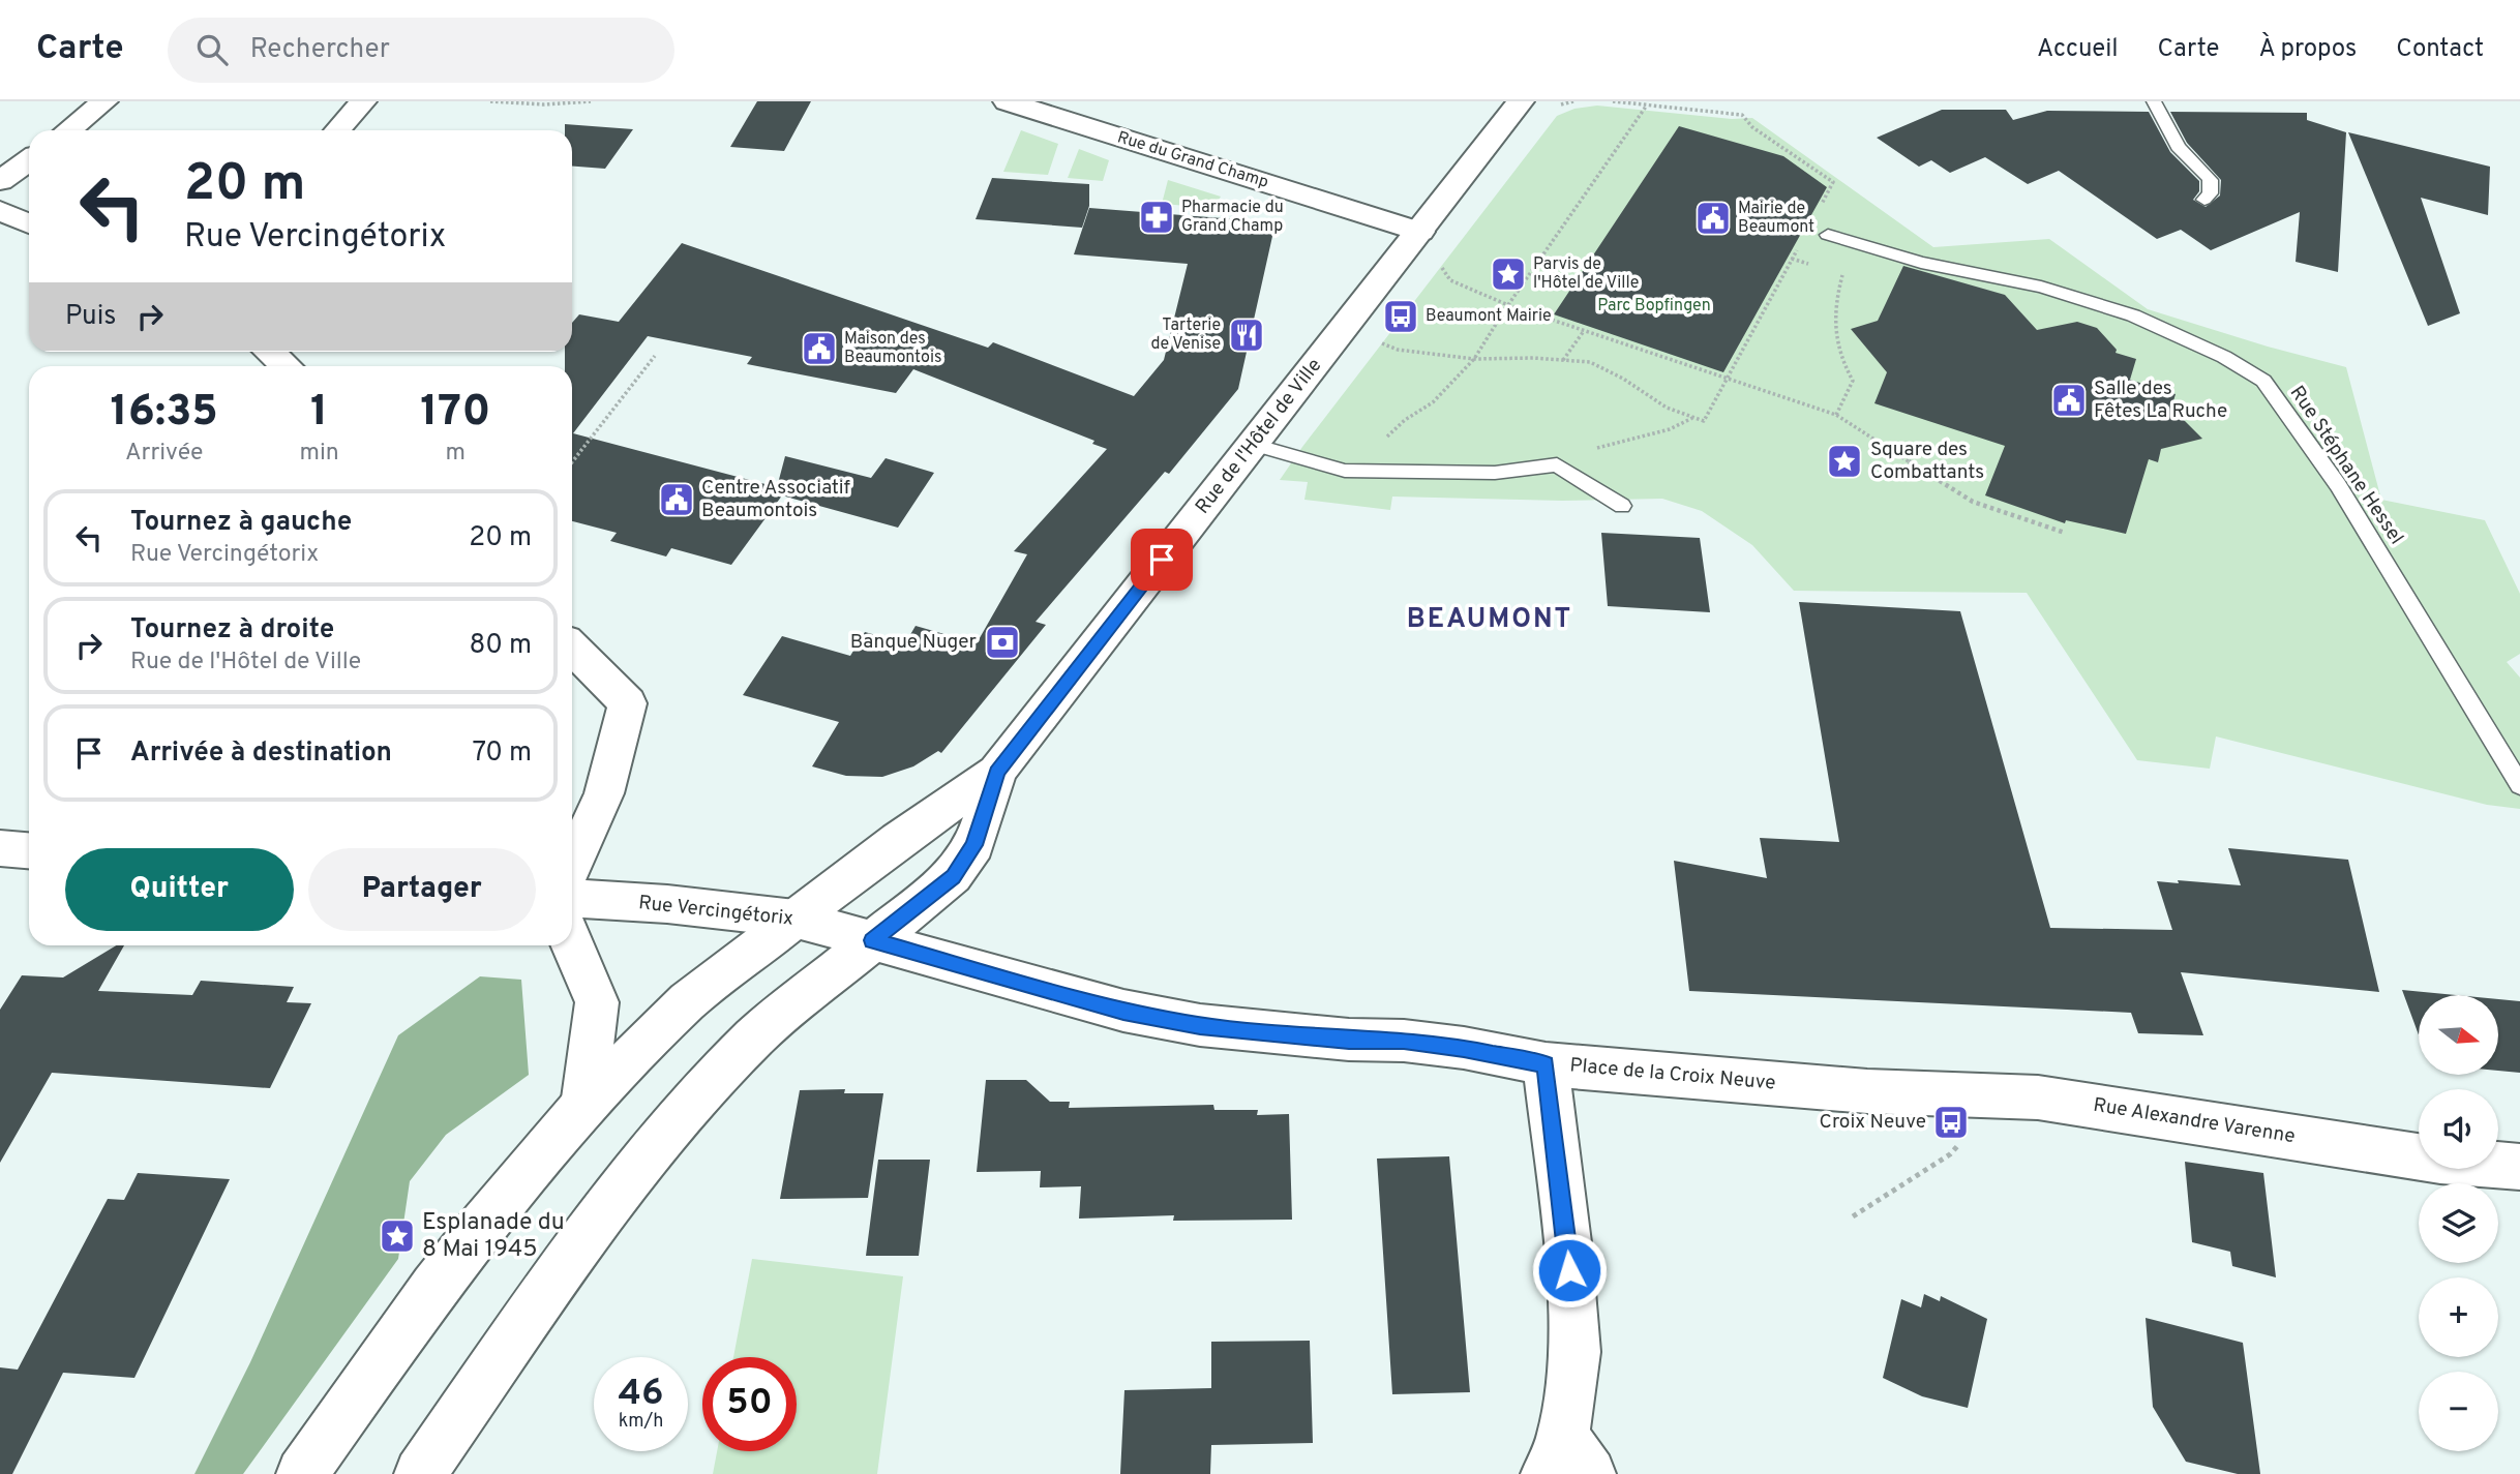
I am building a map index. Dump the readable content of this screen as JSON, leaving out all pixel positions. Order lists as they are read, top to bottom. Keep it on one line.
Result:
{"streets":{"main road":["Rue du Grand Champ","Rue de l'Hôtel de Ville","Rue Vercingétorix","Place de la Croix Neuve","Rue Alexandre Varenne"],"lane":["Rue Stéphane Hessel"]},"crossings":[["Rue du Grand Champ","Rue de l'Hôtel de Ville"],["Rue de l'Hôtel de Ville","Rue Vercingétorix"],["Rue Vercingétorix","Place de la Croix Neuve"],["Place de la Croix Neuve","Rue Alexandre Varenne"]],"districts":["BEAUMONT"],"parks":["Parc Bopfingen"],"places":{"pharmacy":["Pharmacie du Grand Champ"],"public building":["Mairie de Beaumont","Maison des Beaumontois","Salle des Fêtes La Ruche","Centre Associatif Beaumontois"],"place":["Parvis de l'Hôtel de Ville","Square des Combattants","Esplanade du 8 Mai 1945"],"bus stop":["Beaumont Mairie","Croix Neuve"],"restaurant":["Tarterie de Venise"],"bank":["Banque Nuger"]},"north":"right","page":{"header":"Carte","search":"Rechercher","nav":["Accueil","Carte","À propos","Contact"],"turn":["20 m","Rue Vercingétorix"],"then":"Puis","eta":["16:35","Arrivée","1","min","170","m"],"list":[{"name":"Tournez à gauche","note":"Rue Vercingétorix","value":"20 m"},{"name":"Tournez à droite","note":"Rue de l'Hôtel de Ville","value":"80 m"},{"name":"Arrivée à destination","value":"70 m"}],"buttons":["Quitter","Partager"],"map_buttons":["+","−"],"speed":"46 km/h","limit":"50"}}
